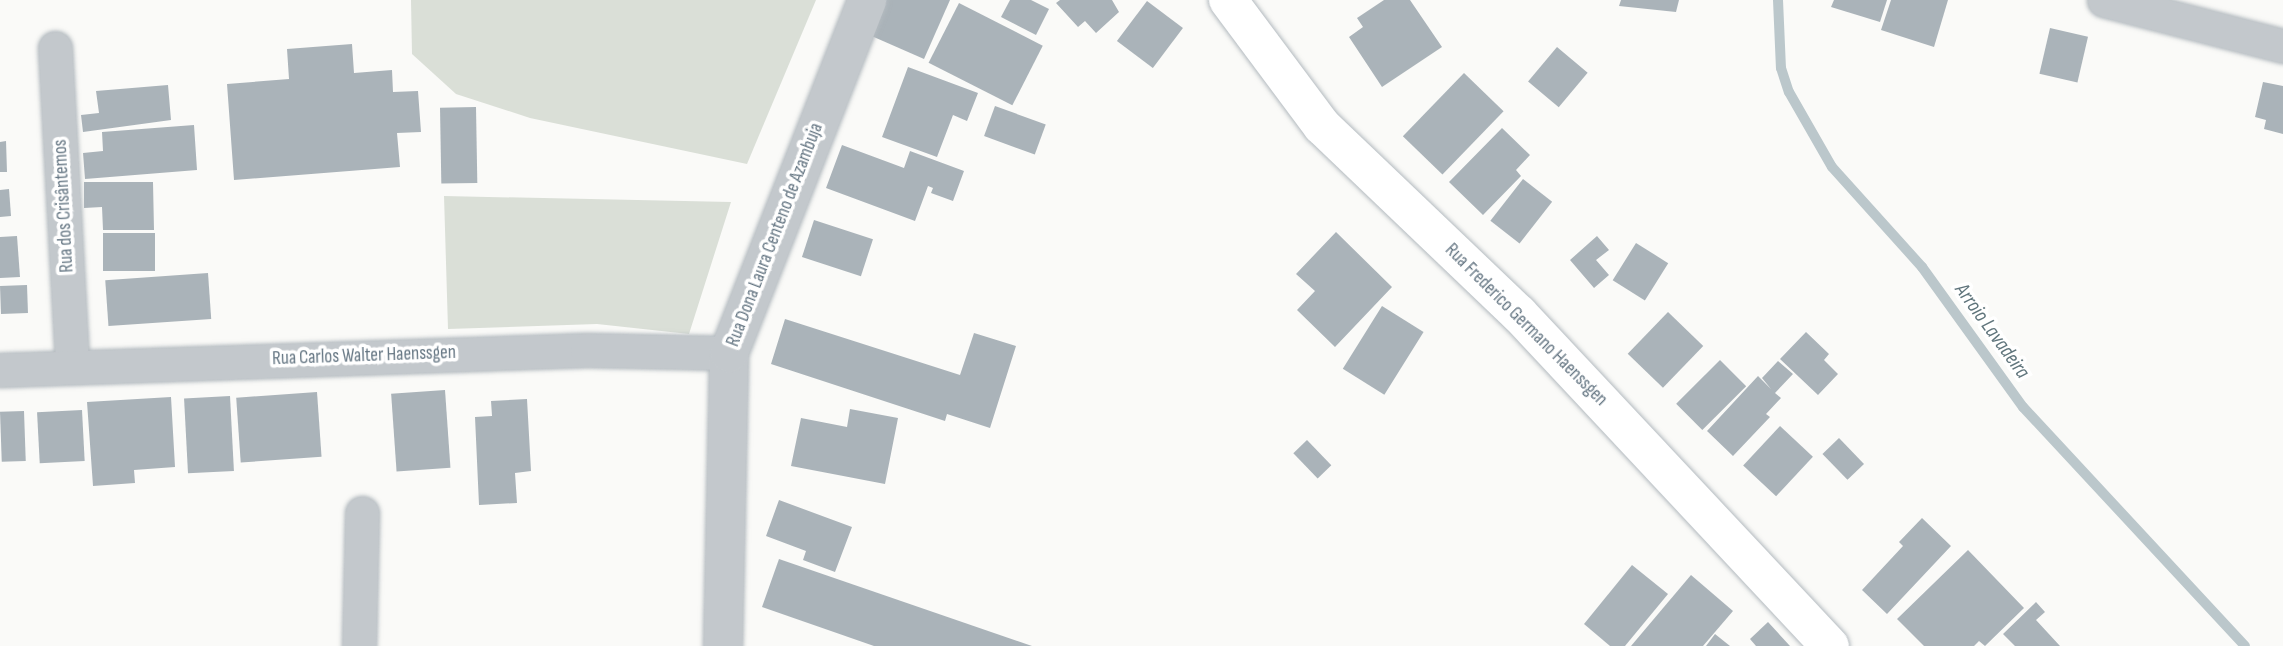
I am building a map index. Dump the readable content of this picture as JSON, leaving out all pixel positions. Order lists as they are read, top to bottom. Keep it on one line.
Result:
{"streets":{"main road":["Rua Frederico Germano Haenssgen"],"street":["Rua dos Crisântemos","Rua Dona Laura Centeno de Azambuja","Rua Carlos Walter Haenssgen"]},"crossings":[["Rua dos Crisântemos","Rua Carlos Walter Haenssgen"],["Rua Dona Laura Centeno de Azambuja","Rua Carlos Walter Haenssgen"]],"water":["Arroio Lavadeira"]}
